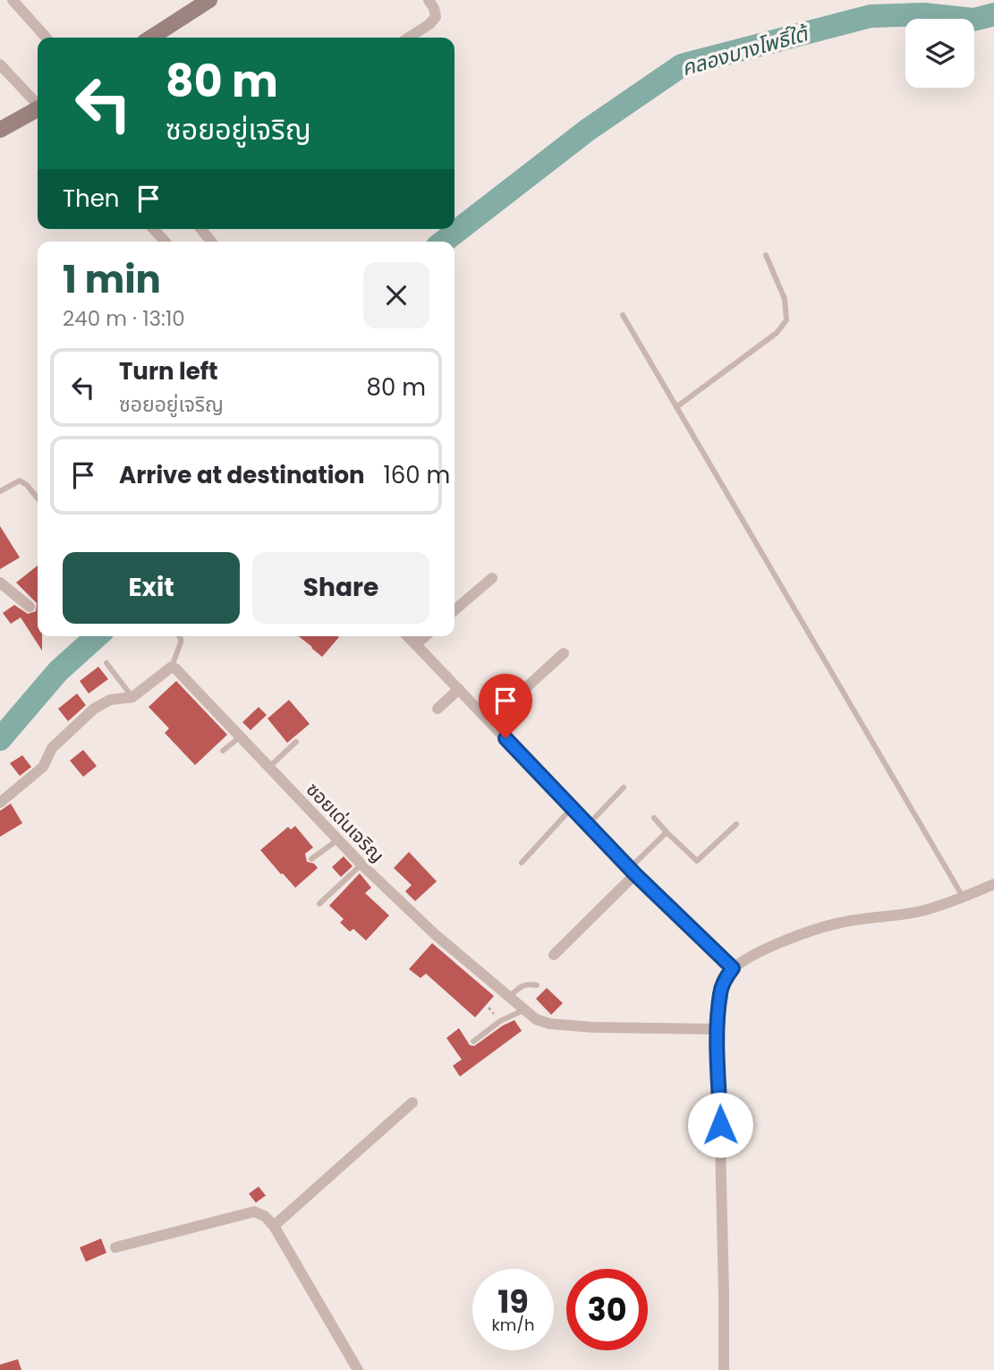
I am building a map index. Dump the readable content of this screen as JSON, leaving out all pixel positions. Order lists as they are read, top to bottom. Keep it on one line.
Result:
{"streets":{"street":["ซอยเด่นเจริญ"]},"water":["คลองบางโพธิ์ใต้"],"page":{"turn":["80 m","ซอยอยู่เจริญ"],"then":"Then","heading":["1 min","240 m · 13:10"],"list":[{"name":"Turn left","note":"ซอยอยู่เจริญ","value":"80 m"},{"name":"Arrive at destination","value":"160 m"}],"buttons":["Exit","Share"],"speed":"19 km/h","limit":"30"}}
